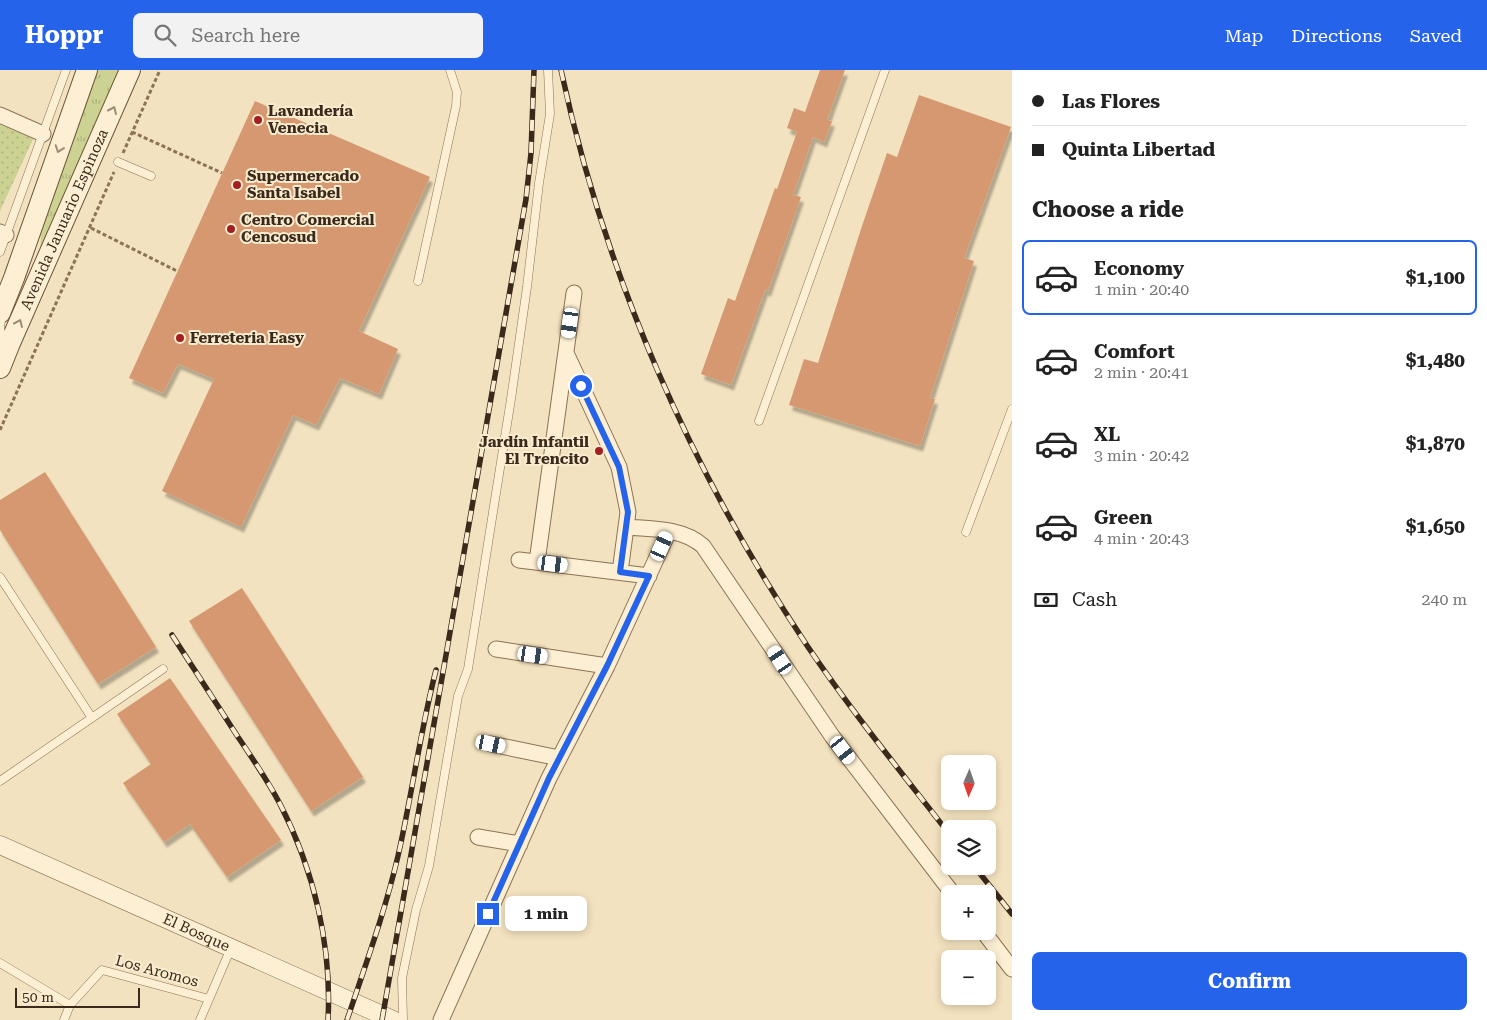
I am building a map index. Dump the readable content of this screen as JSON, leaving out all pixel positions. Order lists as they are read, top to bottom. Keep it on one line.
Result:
{"streets":{"main road":["Avenida Januario Espinoza"],"street":["El Bosque"],"lane":["Los Aromos"]},"places":["Lavandería Venecia","Supermercado Santa Isabel","Centro Comercial Cencosud","Ferreteria Easy","Jardín Infantil El Trencito"],"scale_bar":"50 m","north":"bottom","page":{"header":"Hoppr","search":"Search here","nav":["Map","Directions","Saved"],"banner":["Las Flores","Quinta Libertad"],"heading":"Choose a ride","list":[{"name":"Economy","note":"1 min · 20:40","value":"$1,100"},{"name":"Comfort","note":"2 min · 20:41","value":"$1,480"},{"name":"XL","note":"3 min · 20:42","value":"$1,870"},{"name":"Green","note":"4 min · 20:43","value":"$1,650"}],"pay":["Cash","240 m"],"map_buttons":["+","−"],"bubble":"1 min","buttons":"Confirm","scale":"50 m"}}
